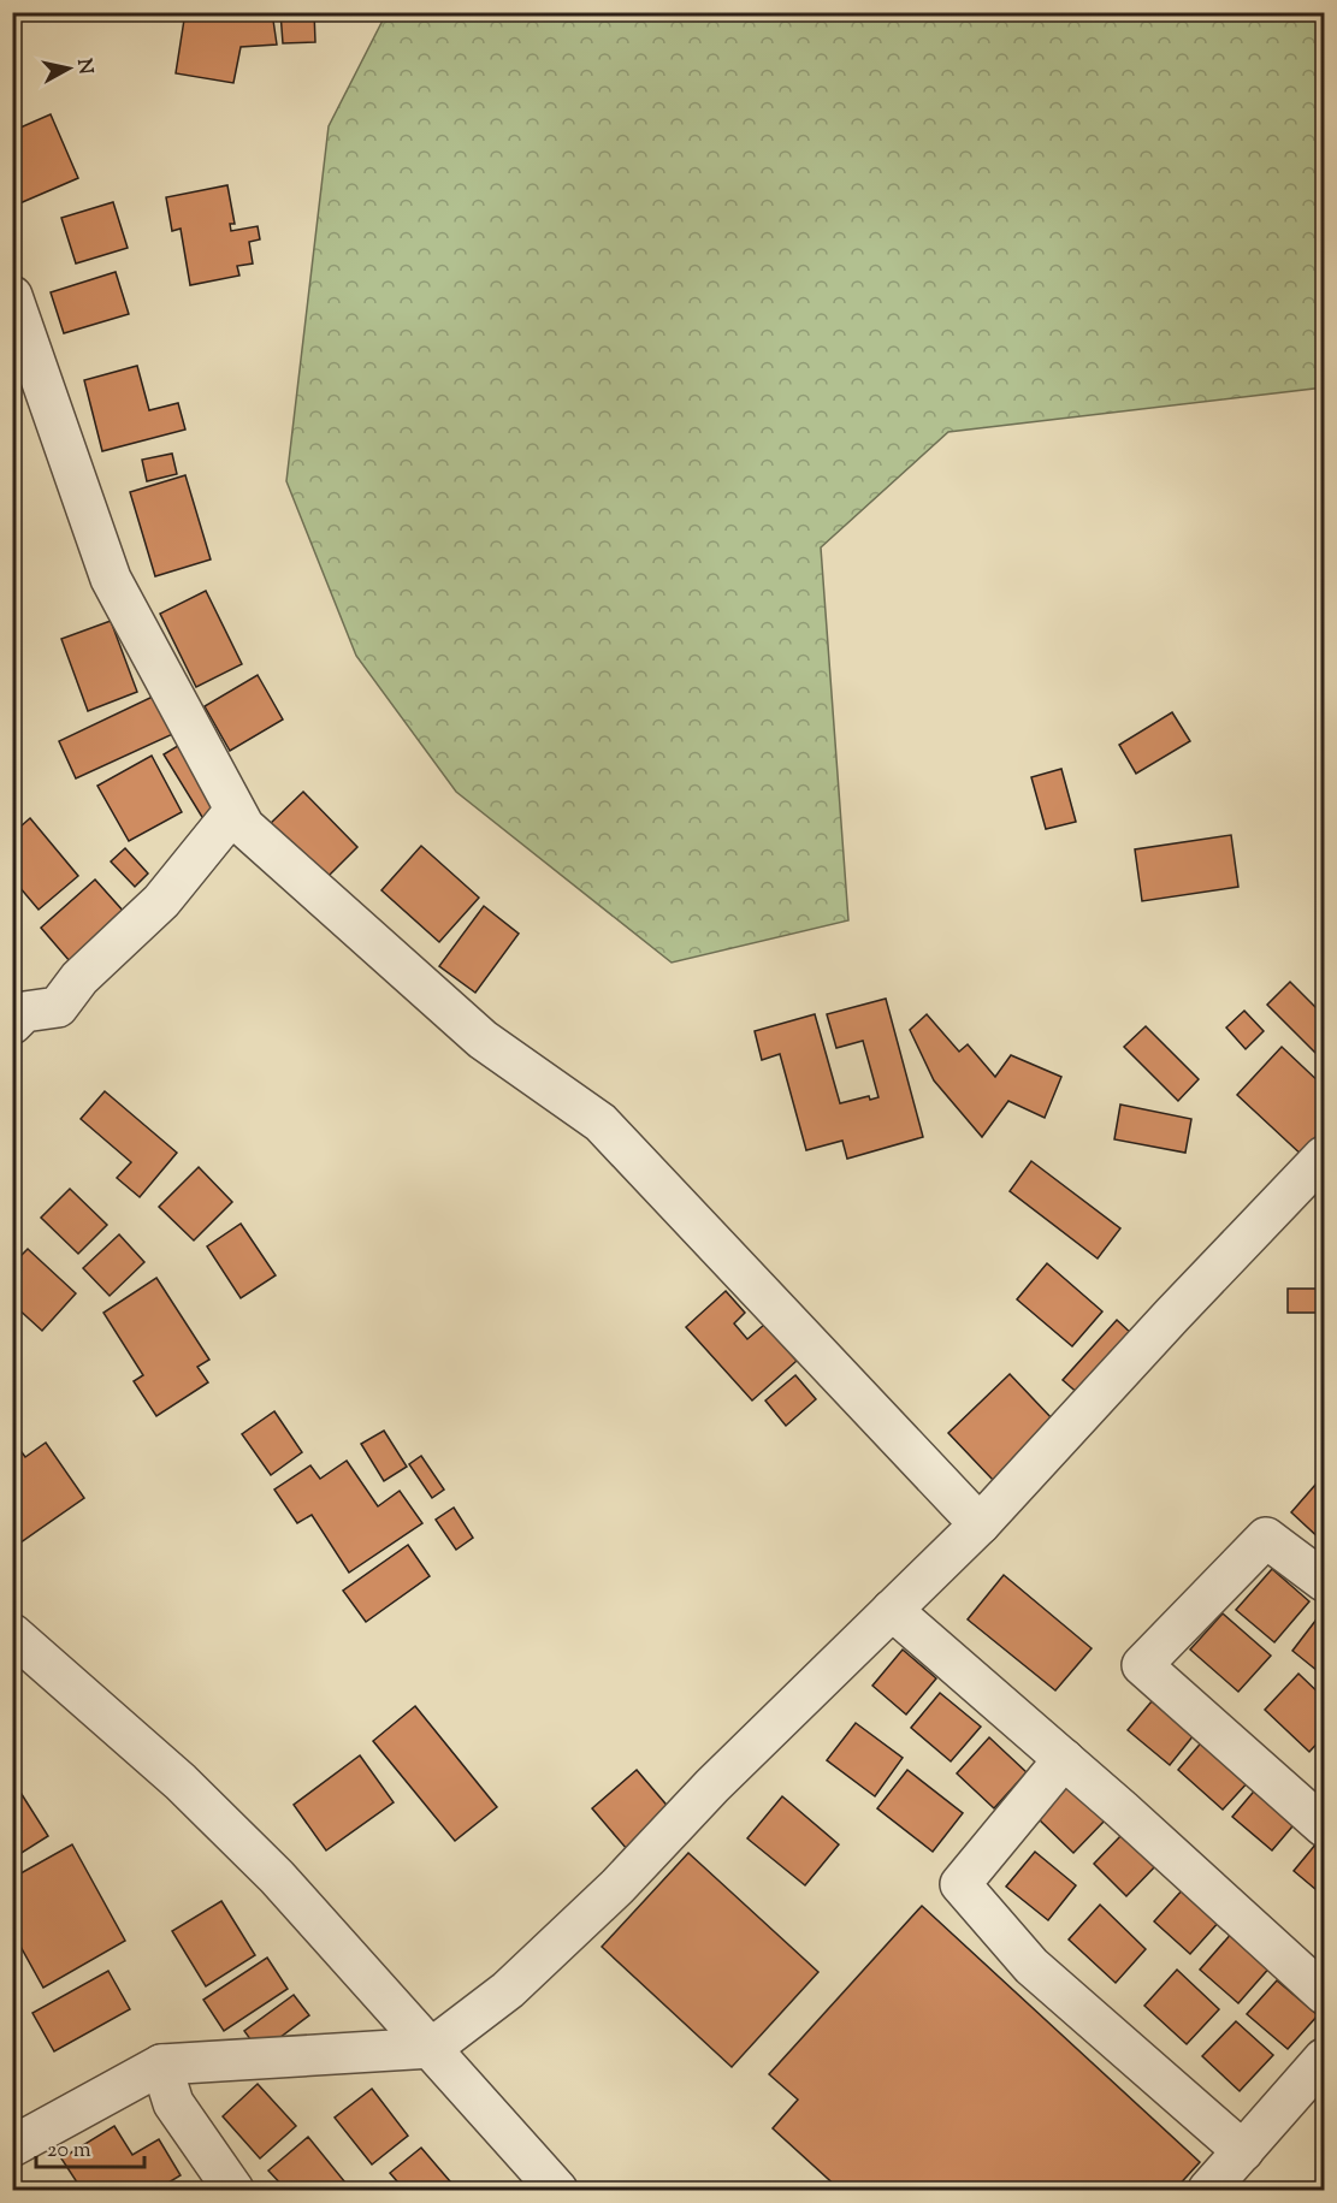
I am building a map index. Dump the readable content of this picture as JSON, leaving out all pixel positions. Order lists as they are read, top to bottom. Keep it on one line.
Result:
{"scale_bar":"20 m","north":"right"}
